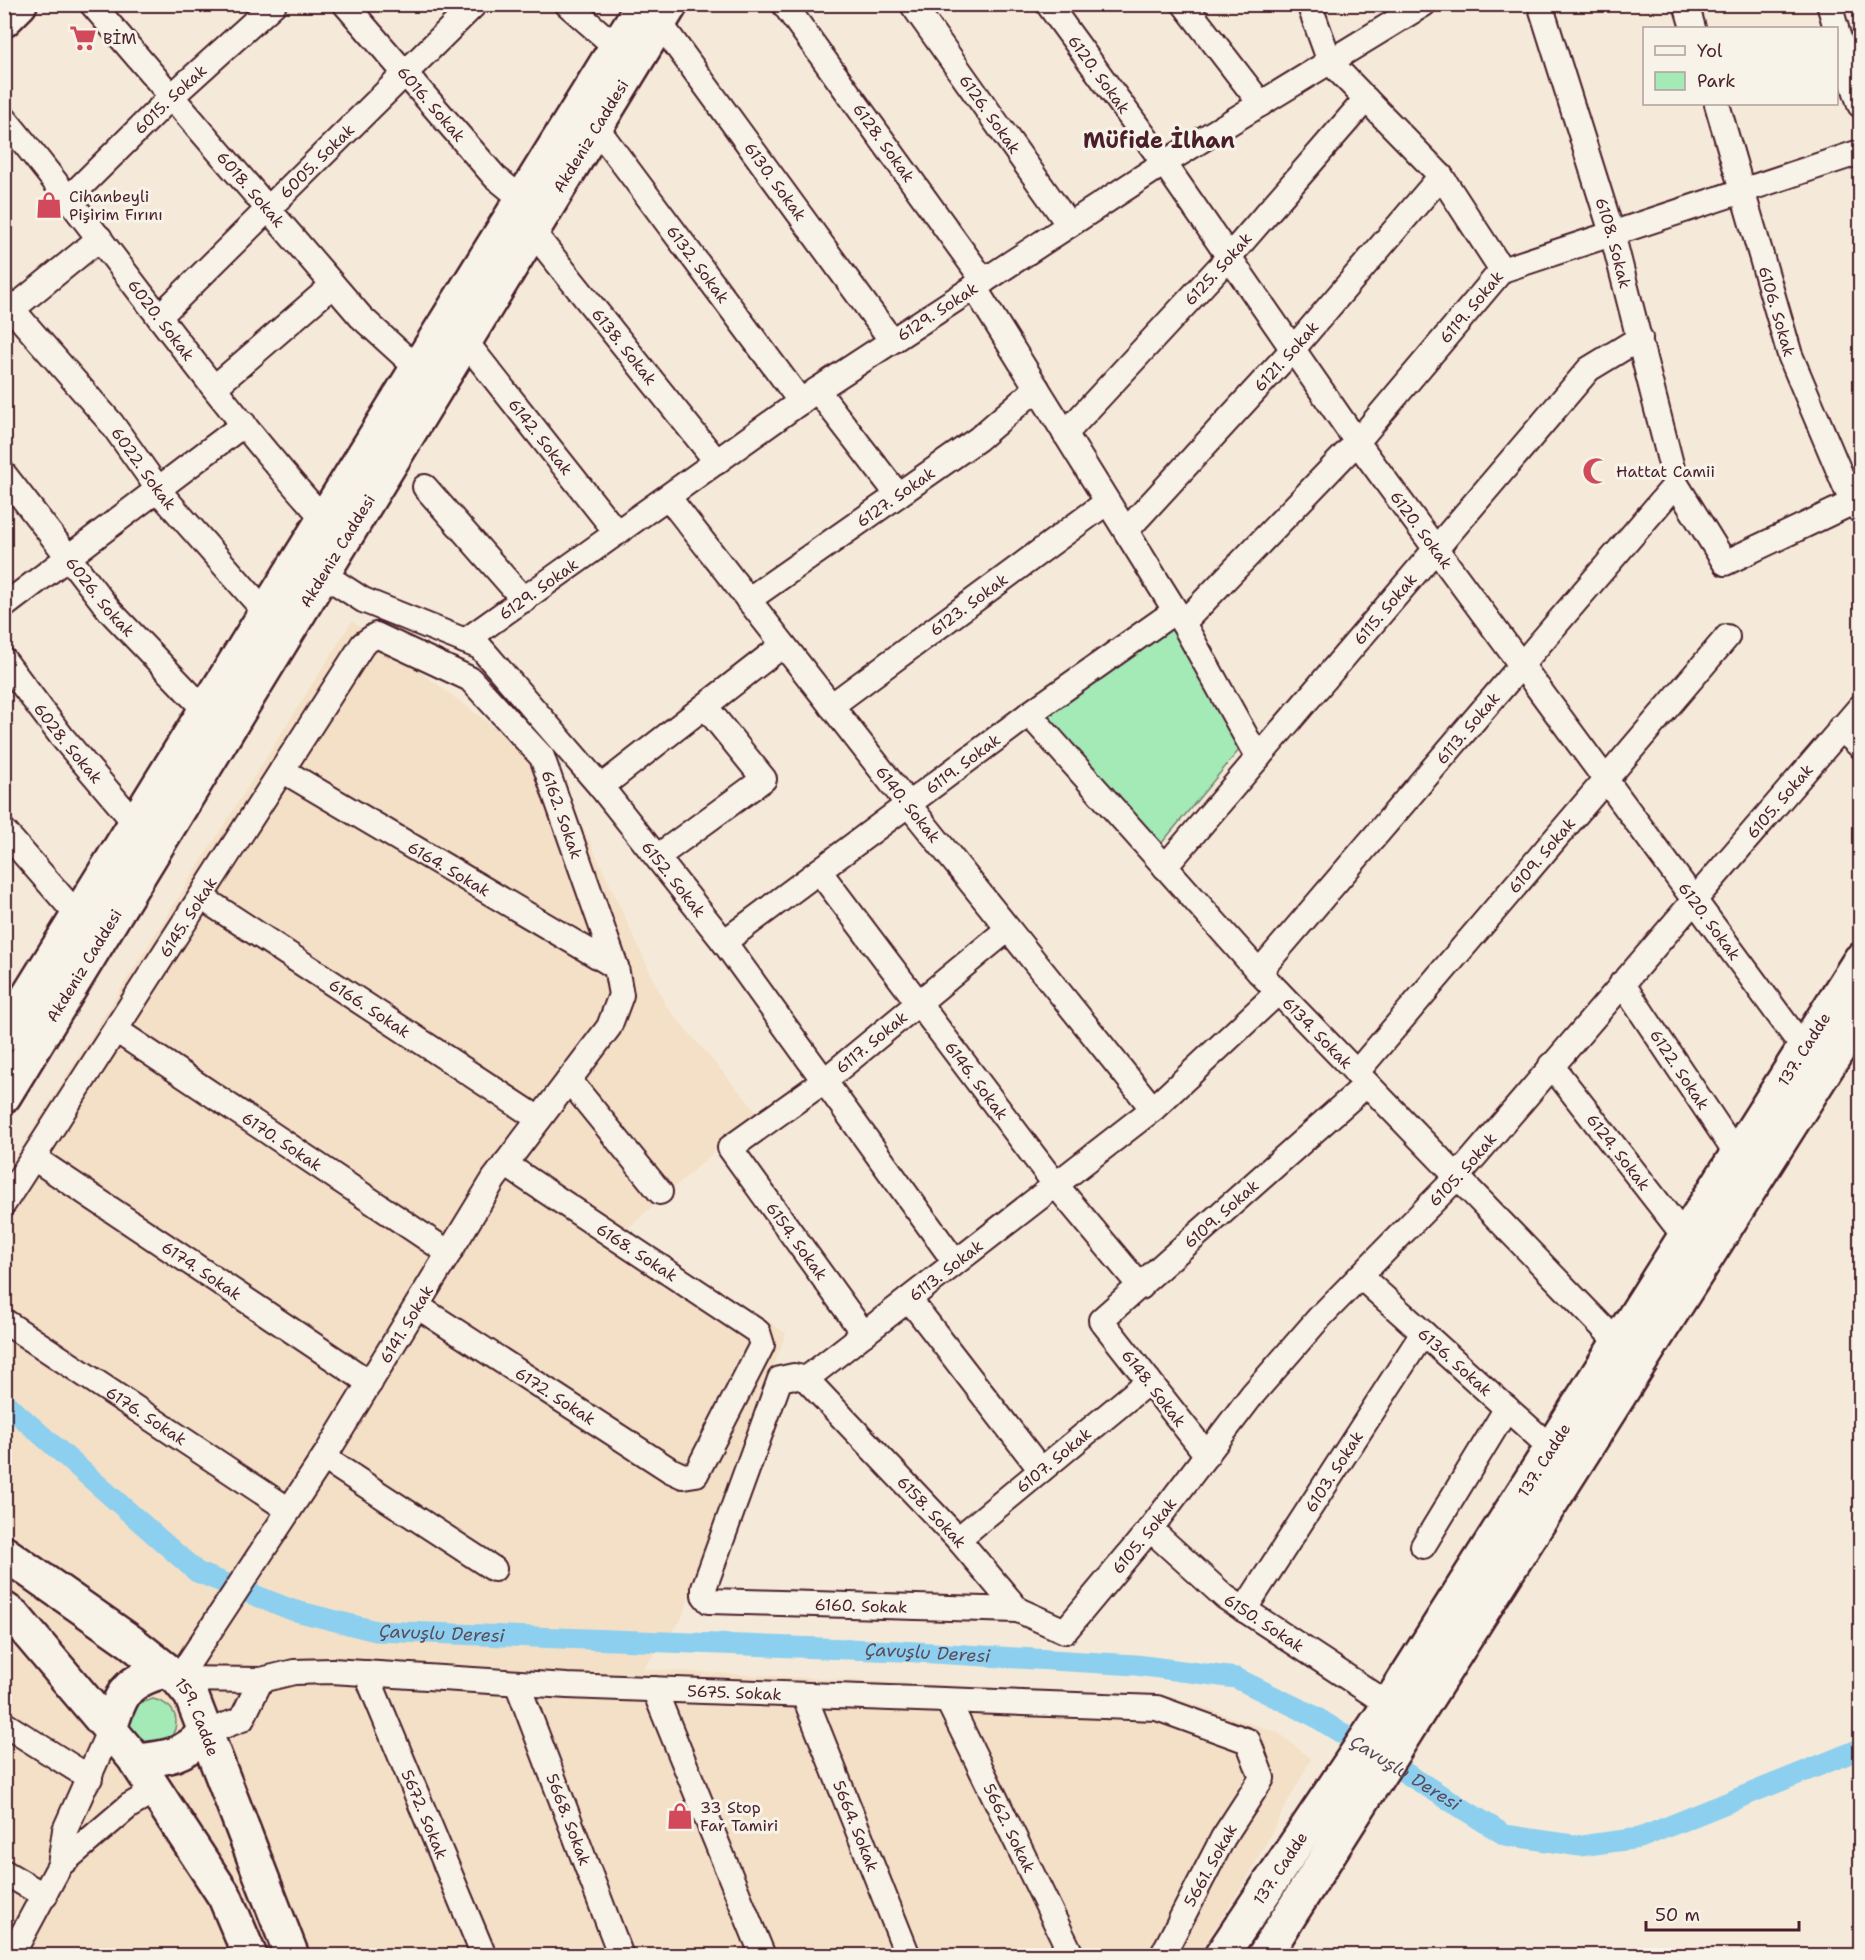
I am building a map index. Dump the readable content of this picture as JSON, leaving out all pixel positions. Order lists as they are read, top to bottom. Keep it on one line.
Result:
{"streets":{"main road":["Akdeniz Caddesi","137. Cadde","159. Cadde"],"street":["6120. Sokak","6015. Sokak","6016. Sokak","6126. Sokak","6128. Sokak","6005. Sokak","6130. Sokak","6018. Sokak","6108. Sokak","6132. Sokak","6125. Sokak","6119. Sokak","6129. Sokak","6106. Sokak","6020. Sokak","6138. Sokak","6121. Sokak","6142. Sokak","6022. Sokak","6127. Sokak","6026. Sokak","6123. Sokak","6115. Sokak","6113. Sokak","6028. Sokak","6105. Sokak","6140. Sokak","6162. Sokak","6109. Sokak","6164. Sokak","6152. Sokak","6145. Sokak","6166. Sokak","6134. Sokak","6117. Sokak","6122. Sokak","6146. Sokak","6170. Sokak","6124. Sokak","6154. Sokak","6168. Sokak","6174. Sokak","6141. Sokak","6136. Sokak","6148. Sokak","6172. Sokak","6176. Sokak","6107. Sokak","6103. Sokak","6158. Sokak","6160. Sokak","6150. Sokak","5675. Sokak","5672. Sokak","5668. Sokak","5664. Sokak","5662. Sokak","5661. Sokak"]},"crossings":[["6120. Sokak","6125. Sokak"],["6120. Sokak","6119. Sokak"],["6120. Sokak","6129. Sokak"],["6120. Sokak","6121. Sokak"],["6120. Sokak","6115. Sokak"],["6120. Sokak","6113. Sokak"],["6120. Sokak","6105. Sokak"],["6120. Sokak","6109. Sokak"],["6120. Sokak","137. Cadde"],["6015. Sokak","6018. Sokak"],["6015. Sokak","6020. Sokak"],["6016. Sokak","Akdeniz Caddesi"],["6016. Sokak","6005. Sokak"],["6126. Sokak","6129. Sokak"],["Akdeniz Caddesi","6130. Sokak"],["Akdeniz Caddesi","6018. Sokak"],["Akdeniz Caddesi","6132. Sokak"],["Akdeniz Caddesi","6020. Sokak"],["Akdeniz Caddesi","6138. Sokak"],["Akdeniz Caddesi","6142. Sokak"],["Akdeniz Caddesi","6022. Sokak"],["Akdeniz Caddesi","6026. Sokak"],["Akdeniz Caddesi","6028. Sokak"],["Akdeniz Caddesi","6152. Sokak"],["6128. Sokak","6125. Sokak"],["6128. Sokak","6119. Sokak"],["6128. Sokak","6129. Sokak"],["6128. Sokak","6121. Sokak"],["6128. Sokak","6127. Sokak"],["6128. Sokak","6123. Sokak"],["6128. Sokak","6115. Sokak"],["6005. Sokak","6018. Sokak"],["6005. Sokak","6020. Sokak"],["6130. Sokak","6129. Sokak"],["6108. Sokak","6119. Sokak"],["6108. Sokak","6106. Sokak"],["6108. Sokak","6115. Sokak"],["6108. Sokak","6113. Sokak"],["6132. Sokak","6129. Sokak"],["6132. Sokak","6127. Sokak"],["6119. Sokak","6106. Sokak"],["6119. Sokak","6140. Sokak"],["6119. Sokak","6152. Sokak"],["6119. Sokak","6134. Sokak"],["6119. Sokak","6146. Sokak"],["6129. Sokak","6138. Sokak"],["6129. Sokak","6142. Sokak"],["6129. Sokak","6140. Sokak"],["6129. Sokak","6152. Sokak"],["6127. Sokak","6140. Sokak"],["6123. Sokak","6140. Sokak"],["6115. Sokak","6134. Sokak"],["6113. Sokak","6140. Sokak"],["6113. Sokak","6152. Sokak"],["6113. Sokak","6134. Sokak"],["6113. Sokak","6146. Sokak"],["6113. Sokak","6154. Sokak"],["6113. Sokak","6158. Sokak"],["6113. Sokak","6160. Sokak"],["6105. Sokak","6134. Sokak"],["6105. Sokak","6122. Sokak"],["6105. Sokak","6124. Sokak"],["6105. Sokak","6136. Sokak"],["6105. Sokak","6148. Sokak"],["6105. Sokak","6158. Sokak"],["6105. Sokak","6150. Sokak"],["6140. Sokak","6117. Sokak"],["6162. Sokak","6164. Sokak"],["6162. Sokak","6145. Sokak"],["6162. Sokak","6141. Sokak"],["6109. Sokak","6134. Sokak"],["6109. Sokak","6146. Sokak"],["6109. Sokak","6148. Sokak"],["6164. Sokak","6145. Sokak"],["6164. Sokak","6141. Sokak"],["6152. Sokak","6117. Sokak"],["6145. Sokak","6166. Sokak"],["6145. Sokak","6170. Sokak"],["6145. Sokak","6174. Sokak"],["6166. Sokak","6141. Sokak"],["6134. Sokak","137. Cadde"],["6117. Sokak","6146. Sokak"],["6117. Sokak","6154. Sokak"],["137. Cadde","6122. Sokak"],["137. Cadde","6124. Sokak"],["137. Cadde","6136. Sokak"],["137. Cadde","6150. Sokak"],["6170. Sokak","6141. Sokak"],["6168. Sokak","6141. Sokak"],["6168. Sokak","6172. Sokak"],["6174. Sokak","6141. Sokak"],["6141. Sokak","6172. Sokak"],["6141. Sokak","6176. Sokak"],["6141. Sokak","5675. Sokak"],["6141. Sokak","159. Cadde"],["6136. Sokak","6103. Sokak"],["6148. Sokak","6107. Sokak"],["6107. Sokak","6158. Sokak"],["6103. Sokak","6150. Sokak"],["6158. Sokak","6160. Sokak"],["5675. Sokak","159. Cadde"],["5675. Sokak","5672. Sokak"],["5675. Sokak","5668. Sokak"],["5675. Sokak","5664. Sokak"],["5675. Sokak","5662. Sokak"],["5675. Sokak","5661. Sokak"]],"districts":["Müfide İlhan"],"water":["Çavuşlu Deresi"],"places":{"supermarket":["BİM"],"shop":["Cihanbeyli Pişirim Fırını","33 Stop Far Tamiri"],"mosque":["Hattat Camii"]},"legend":["Yol","Park"],"scale_bar":"50 m"}
